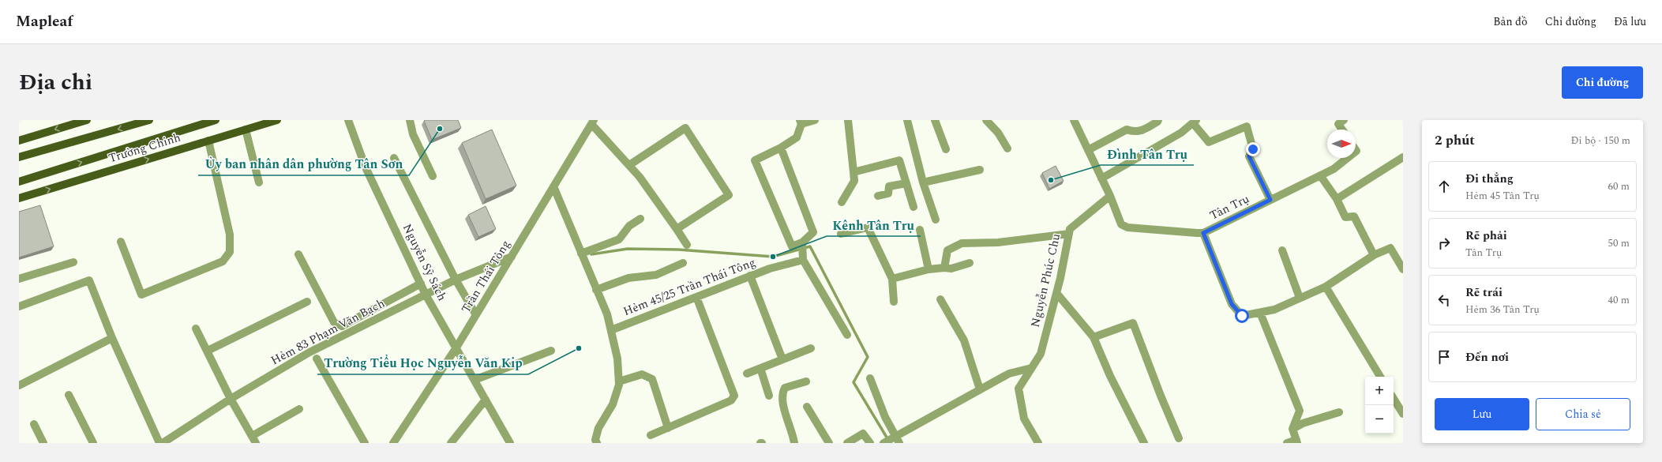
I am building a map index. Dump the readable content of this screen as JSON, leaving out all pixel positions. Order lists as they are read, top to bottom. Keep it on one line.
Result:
{"streets":{"main road":["Trường Chinh"],"street":["Tân Trụ","Nguyễn Sỹ Sách","Trần Thái Tông","Nguyễn Phúc Chu","Hẻm 45/25 Trần Thái Tông","Hẻm 83 Phạm Văn Bạch"]},"crossings":[["Tân Trụ","Nguyễn Phúc Chu"],["Nguyễn Sỹ Sách","Trần Thái Tông"],["Nguyễn Sỹ Sách","Hẻm 83 Phạm Văn Bạch"],["Trần Thái Tông","Hẻm 83 Phạm Văn Bạch"]],"places":["Ủy ban nhân dân phường Tân Sơn","Đình Tân Trụ","Kênh Tân Trụ","Trường Tiểu Học Nguyễn Văn Kip"],"north":"right","page":{"header":"Mapleaf","nav":["Bản đồ","Chỉ đường","Đã lưu"],"title":"Địa chỉ","buttons":["Chỉ đường",["Lưu","Chia sẻ"]],"heading":["2 phút","Đi bộ · 150 m"],"list":[["Đi thẳng","Hẻm 45 Tân Trụ","60 m"],["Rẽ phải","Tân Trụ","50 m"],["Rẽ trái","Hẻm 36 Tân Trụ","40 m"],"Đến nơi"],"map_buttons":["+","−"]}}
